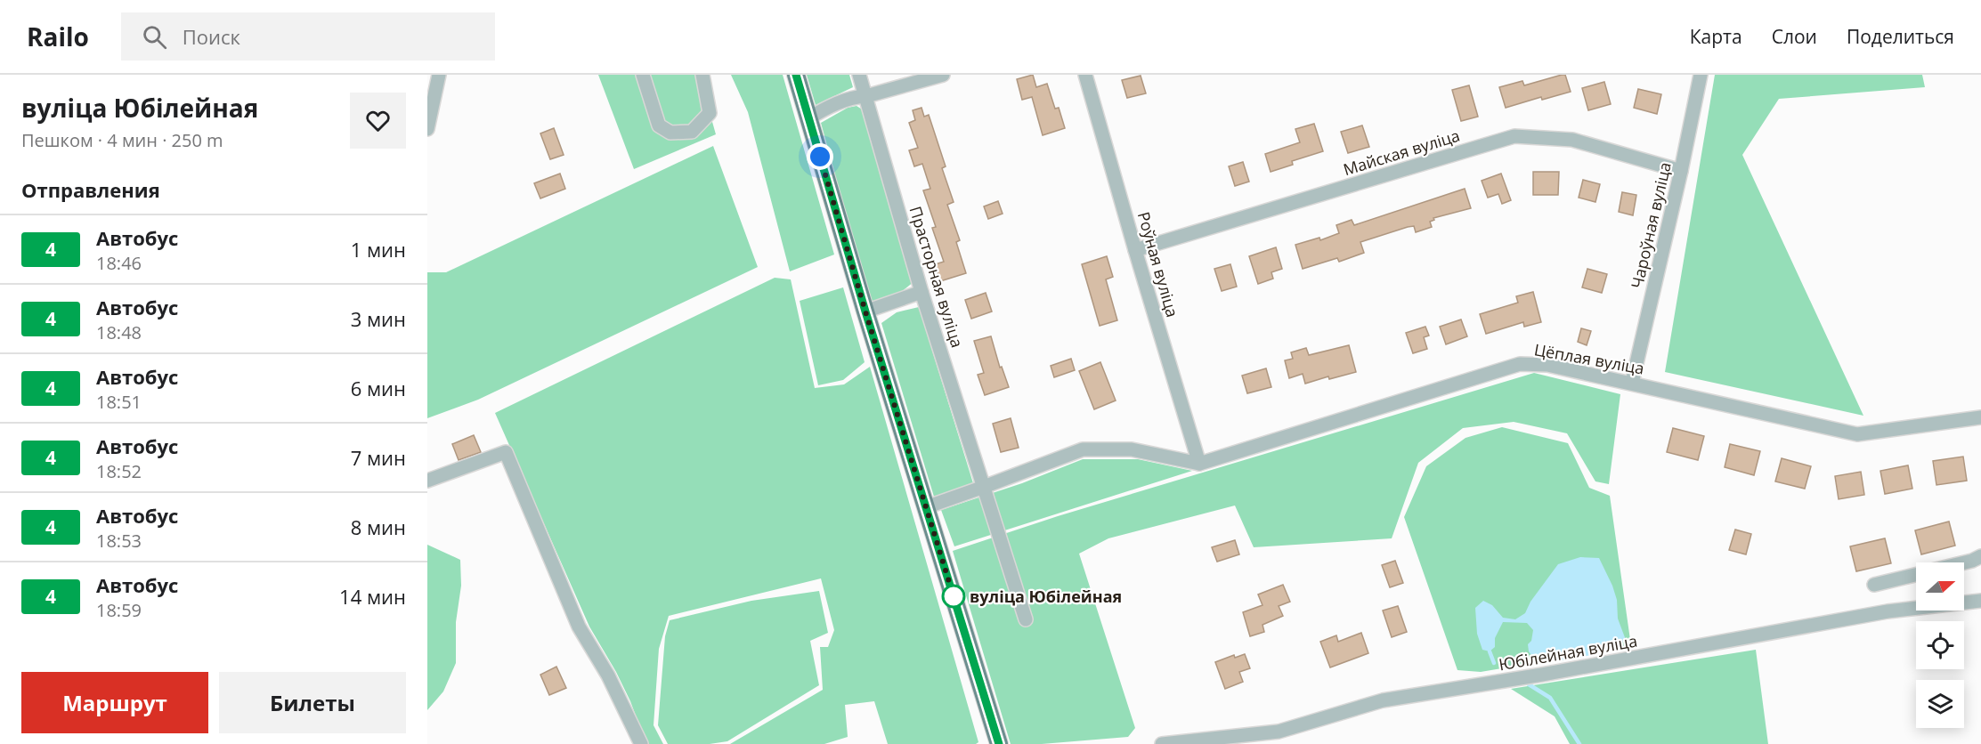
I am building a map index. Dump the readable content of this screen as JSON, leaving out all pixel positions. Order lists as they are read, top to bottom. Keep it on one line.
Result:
{"streets":{"street":["Майская вуліца","Чароўная вуліца","Роўная вуліца","Прасторная вуліца","Цёплая вуліца","Юбілейная вуліца"]},"crossings":[["Майская вуліца","Чароўная вуліца"],["Майская вуліца","Роўная вуліца"],["Чароўная вуліца","Цёплая вуліца"],["Роўная вуліца","Цёплая вуліца"]],"places":["вуліца Юбілейная"],"lines":["bus line 4"],"north":"right","page":{"header":"Railo","search":"Поиск","nav":["Карта","Слои","Поделиться"],"heading":[["вуліца Юбілейная","Пешком · 4 мин · 250 m"],"Отправления"],"list":[{"mark":"4","name":"Автобус","note":"18:46","value":"1 мин"},{"mark":"4","name":"Автобус","note":"18:48","value":"3 мин"},{"mark":"4","name":"Автобус","note":"18:51","value":"6 мин"},{"mark":"4","name":"Автобус","note":"18:52","value":"7 мин"},{"mark":"4","name":"Автобус","note":"18:53","value":"8 мин"},{"mark":"4","name":"Автобус","note":"18:59","value":"14 мин"}],"buttons":["Маршрут","Билеты"]}}
